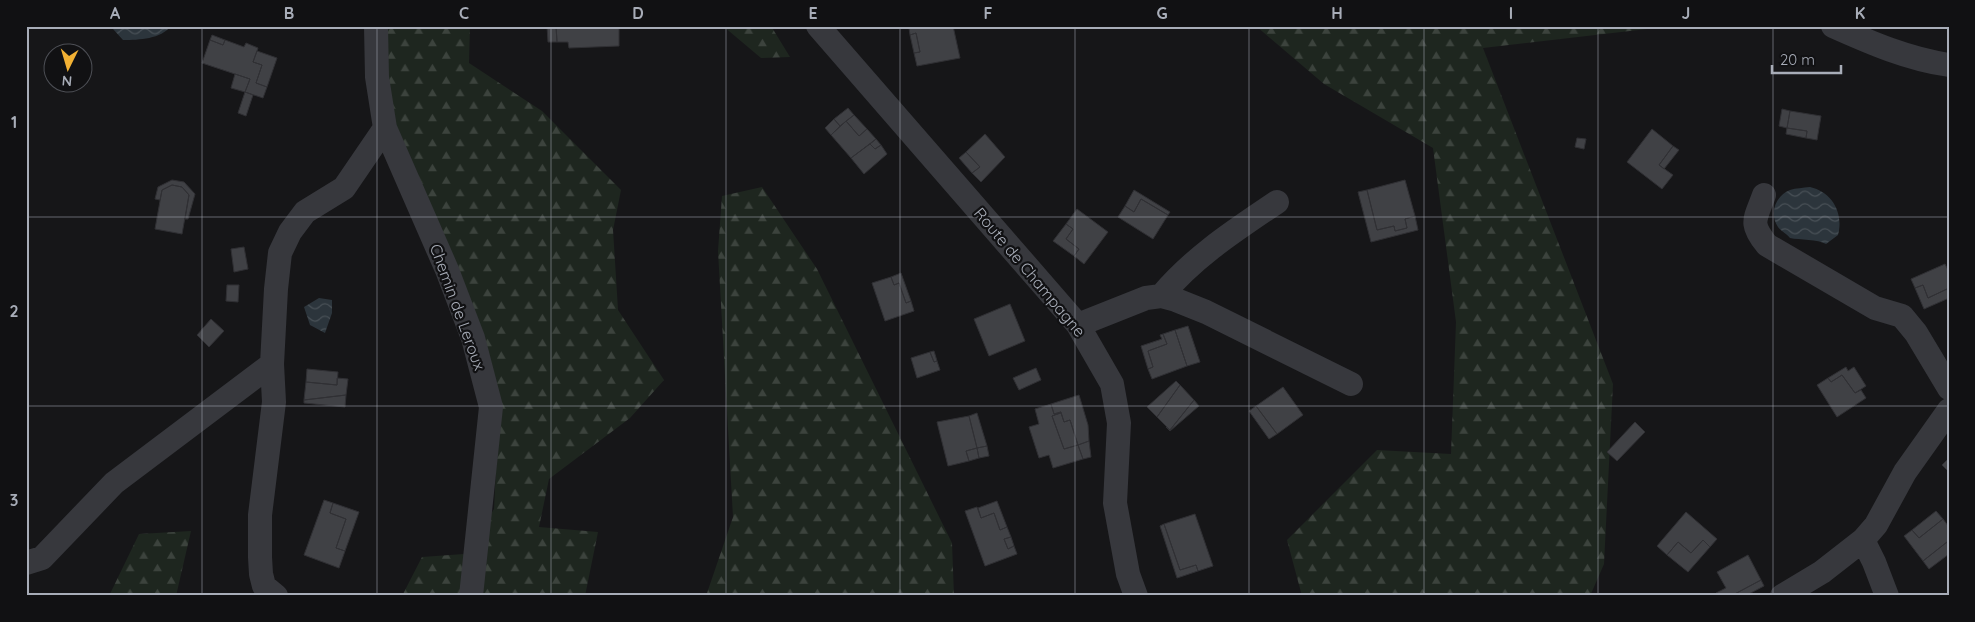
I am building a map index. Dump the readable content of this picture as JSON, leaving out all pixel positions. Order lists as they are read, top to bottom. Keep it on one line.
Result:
{"streets":{"street":["Route de Champagne","Chemin de Leroux"]},"scale_bar":"20 m","north":"bottom","grid":{"columns":["A","B","C","D","E","F","G","H","I","J","K"],"rows":["1","2","3"]}}
